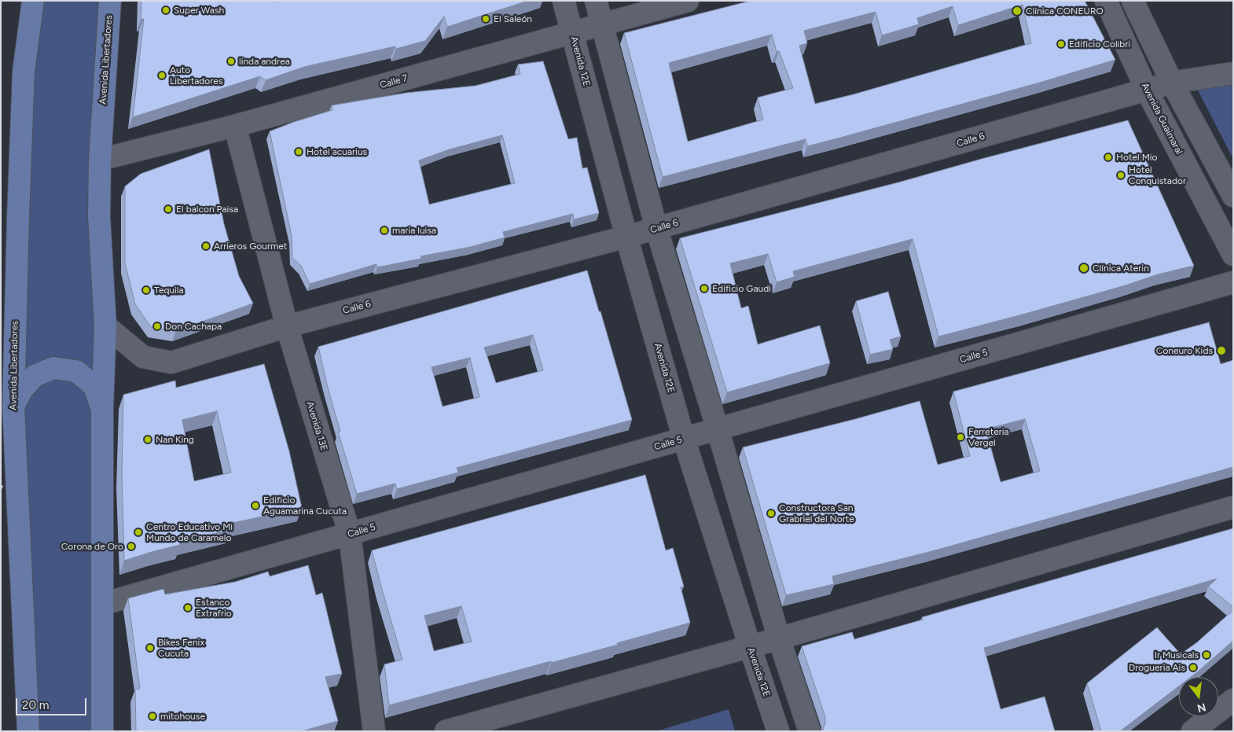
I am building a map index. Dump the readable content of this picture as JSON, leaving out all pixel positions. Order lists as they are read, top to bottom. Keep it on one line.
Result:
{"streets":{"main road":["Avenida Libertadores"],"street":["Avenida 12E","Calle 7","Avenida Guaimaral","Calle 6","Calle 5","Avenida 13E"]},"crossings":[["Avenida Libertadores","Calle 7"],["Avenida Libertadores","Calle 6"],["Avenida Libertadores","Calle 5"],["Avenida 12E","Calle 7"],["Avenida 12E","Calle 6"],["Avenida 12E","Calle 5"],["Calle 7","Avenida 13E"],["Avenida Guaimaral","Calle 6"],["Calle 6","Avenida 13E"],["Calle 5","Avenida 13E"]],"places":["Super Wash","Clínica CONEURO","El Saleón","Edificio Colibri","linda andrea","Auto Libertadores","Hotel acuarius","Hotel Mio","Hotel Conquistador","El balcon Paisa","maria luisa","Arrieros Gourmet","Clínica Aterin","Edificio Gaudi","Tequila","Don Cachapa","Coneuro Kids","Ferreteria Vergel","Nan King","Edificio Aguamarina Cucuta","Constructora San Grabriel del Norte","Centro Educativo Mi Mundo de Caramelo","Corona de Oro","Estanco Extrafrio","Bikes Fenix Cucuta","Ir Musicals","Drogueria Ais","mitohouse"],"scale_bar":"20 m","north":"bottom"}
